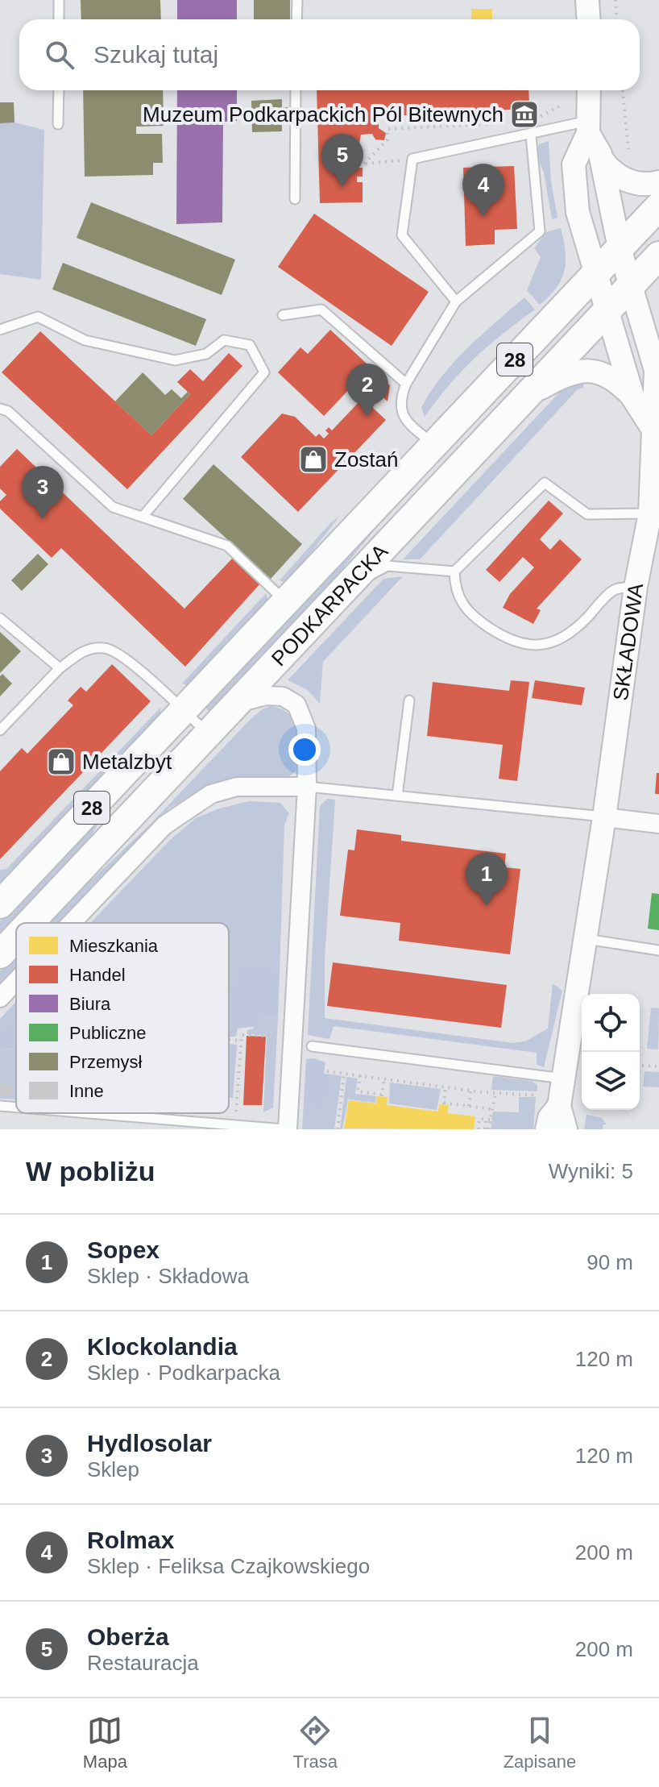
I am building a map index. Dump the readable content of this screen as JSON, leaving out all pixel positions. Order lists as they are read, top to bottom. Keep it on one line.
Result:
{"streets":{"main road":["28","PODKARPACKA"],"street":["SKŁADOWA"]},"crossings":[["PODKARPACKA","SKŁADOWA"]],"places":{"museum":["Muzeum Podkarpackich Pól Bitewnych"],"shop":["Zostań","Metalzbyt"]},"legend":["Mieszkania","Handel","Biura","Publiczne","Przemysł","Inne"],"page":{"search":"Szukaj tutaj","pins":["5","4","2","3","1"],"heading":["W pobliżu","Wyniki: 5"],"list":[{"mark":"1","name":"Sopex","note":"Sklep · Składowa","value":"90 m"},{"mark":"2","name":"Klockolandia","note":"Sklep · Podkarpacka","value":"120 m"},{"mark":"3","name":"Hydlosolar","note":"Sklep","value":"120 m"},{"mark":"4","name":"Rolmax","note":"Sklep · Feliksa Czajkowskiego","value":"200 m"},{"mark":"5","name":"Oberża","note":"Restauracja","value":"200 m"}],"nav":["Mapa","Trasa","Zapisane"]}}
